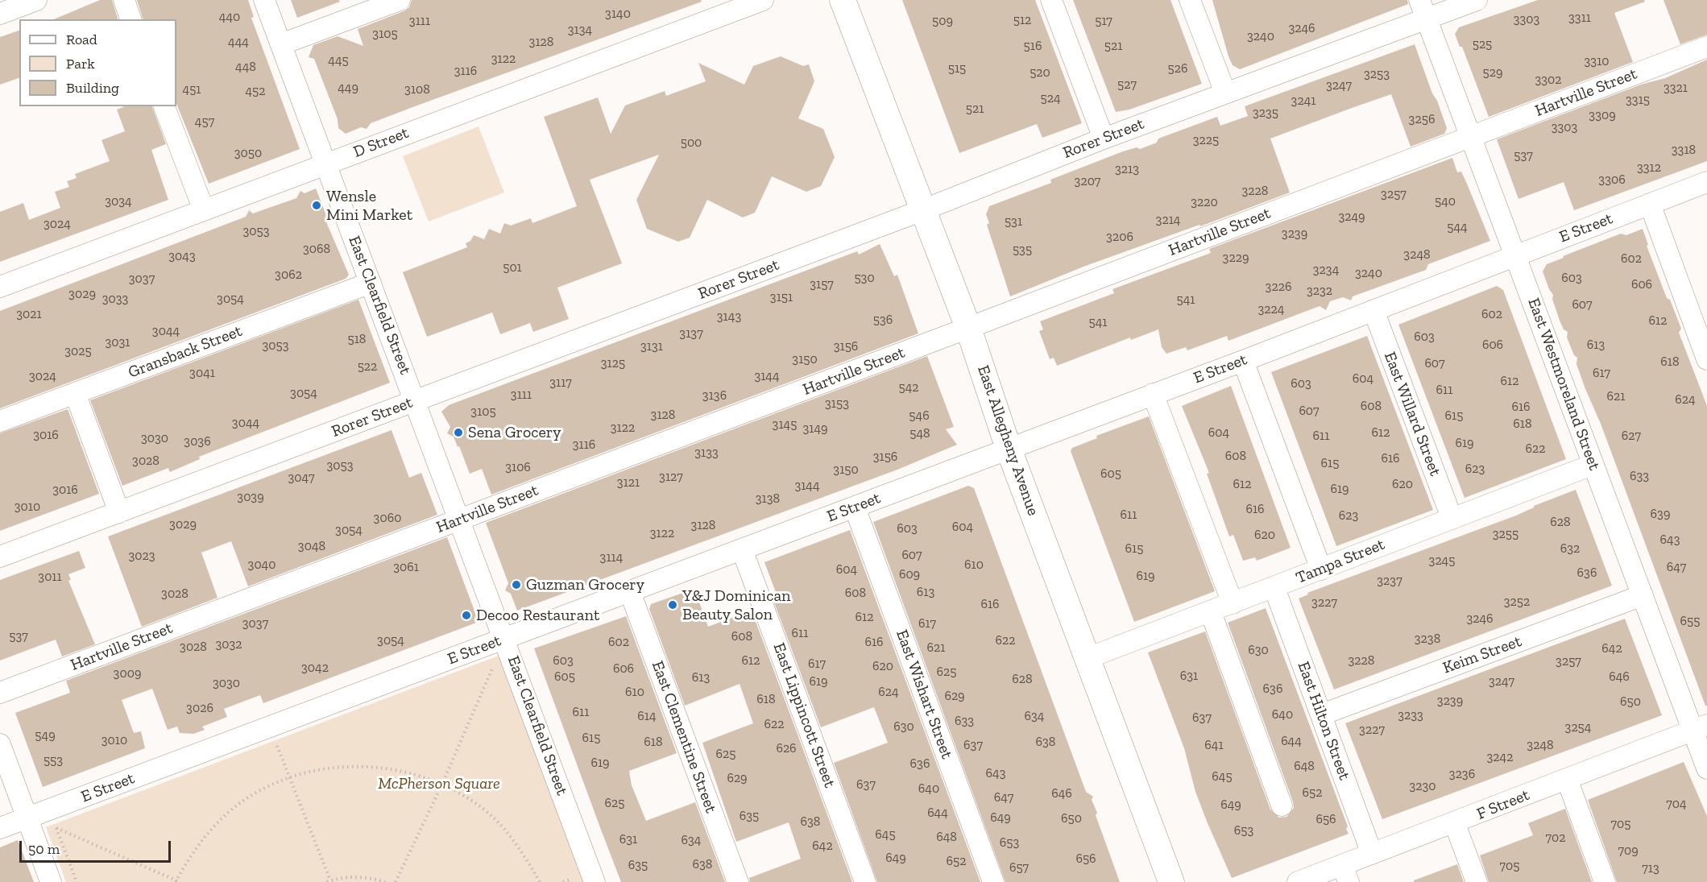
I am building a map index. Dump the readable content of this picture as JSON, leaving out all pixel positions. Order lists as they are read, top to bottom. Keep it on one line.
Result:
{"streets":{"main road":["East Allegheny Avenue"],"street":["Hartville Street","Rorer Street","D Street","E Street","East Clearfield Street","Gransback Street","East Westmoreland Street","East Willard Street","Tampa Street","Keim Street","East Wishart Street","East Lippincott Street","East Hilton Street","East Clementine Street","F Street"]},"crossings":[["Hartville Street","East Clearfield Street"],["Hartville Street","East Westmoreland Street"],["Hartville Street","East Allegheny Avenue"],["Rorer Street","East Clearfield Street"],["Rorer Street","East Westmoreland Street"],["Rorer Street","East Allegheny Avenue"],["D Street","East Clearfield Street"],["E Street","East Clearfield Street"],["E Street","East Westmoreland Street"],["E Street","East Willard Street"],["E Street","East Allegheny Avenue"],["E Street","East Wishart Street"],["E Street","East Lippincott Street"],["E Street","East Clementine Street"],["East Clearfield Street","Gransback Street"],["East Westmoreland Street","Tampa Street"],["East Westmoreland Street","Keim Street"],["East Westmoreland Street","F Street"],["East Willard Street","Tampa Street"],["East Allegheny Avenue","Tampa Street"],["Tampa Street","East Hilton Street"],["Keim Street","East Hilton Street"],["East Hilton Street","F Street"]],"parks":["McPherson Square"],"places":["Wensle Mini Market","Sena Grocery","Guzman Grocery","Y&J Dominican Beauty Salon","Decoo Restaurant"],"house_numbers":["3140","440","3311","3303","512","3111","509","517","3246","3134","3105","3240","444","3128","525","516","521","3122","445","3310","448","515","526","3116","520","529","3253","3302","527","3247","449","3321","451","3108","452","524","3315","3241","521","3235","3309","3256","457","3303","3225","500","3318","3050","537","3312","3213","3306","3207","3228","3257","3034","540","3220","3249","3214","531","3024","544","3053","3239","3206","3068","535","3248","3043","3229","602","501","3234","3240","3062","530","603","3037","3157","606","3226","3232","3029","3151","3033","3054","541","607","3224","3021","602","3143","536","612","541","3044","3137","603","518","3031","606","613","3053","3131","3156","3025","3150","618","3125","607","522","3041","617","3024","3144","604","612","3117","603","542","611","3054","3111","3136","621","624","3153","608","616","607","3105","3128","546","615","3044","618","3145","3122","3149","604","612","548","3016","611","627","3030","3036","619","3116","622","3133","608","3156","616","3028","615","3053","3106","623","3150","605","633","3127","3047","3121","612","620","3144","619","3016","3039","3138","3010","616","639","611","623","3060","628","3029","3128","604","603","3054","3122","3255","620","643","3048","615","632","607","3023","3114","3245","3040","610","3061","647","604","636","609","619","3011","3237","613","608","3028","3252","3227","616","612","3246","655","3037","617","611","537","608","3238","3054","622","602","616","3032","3028","621","642","630","603","612","3228","3257","617","620","3042","606","625","3009","631","605","646","613","628","619","3247","3030","636","610","624","629","618","3239","650","3026","611","640","3233","614","634","637","633","622","630","3254","3227","549","615","3010","644","618","638","637","641","3248","626","625","3242","553","619","636","648","643","3236","645","629","637","3230","640","652","646","647","625","704","649","644","635","649","650","656","638","705","653","645","648","702","631","634","653","642","709","649","656","652","638","635","705","657","713"],"legend":["Road","Park","Building"],"scale_bar":"50 m"}
